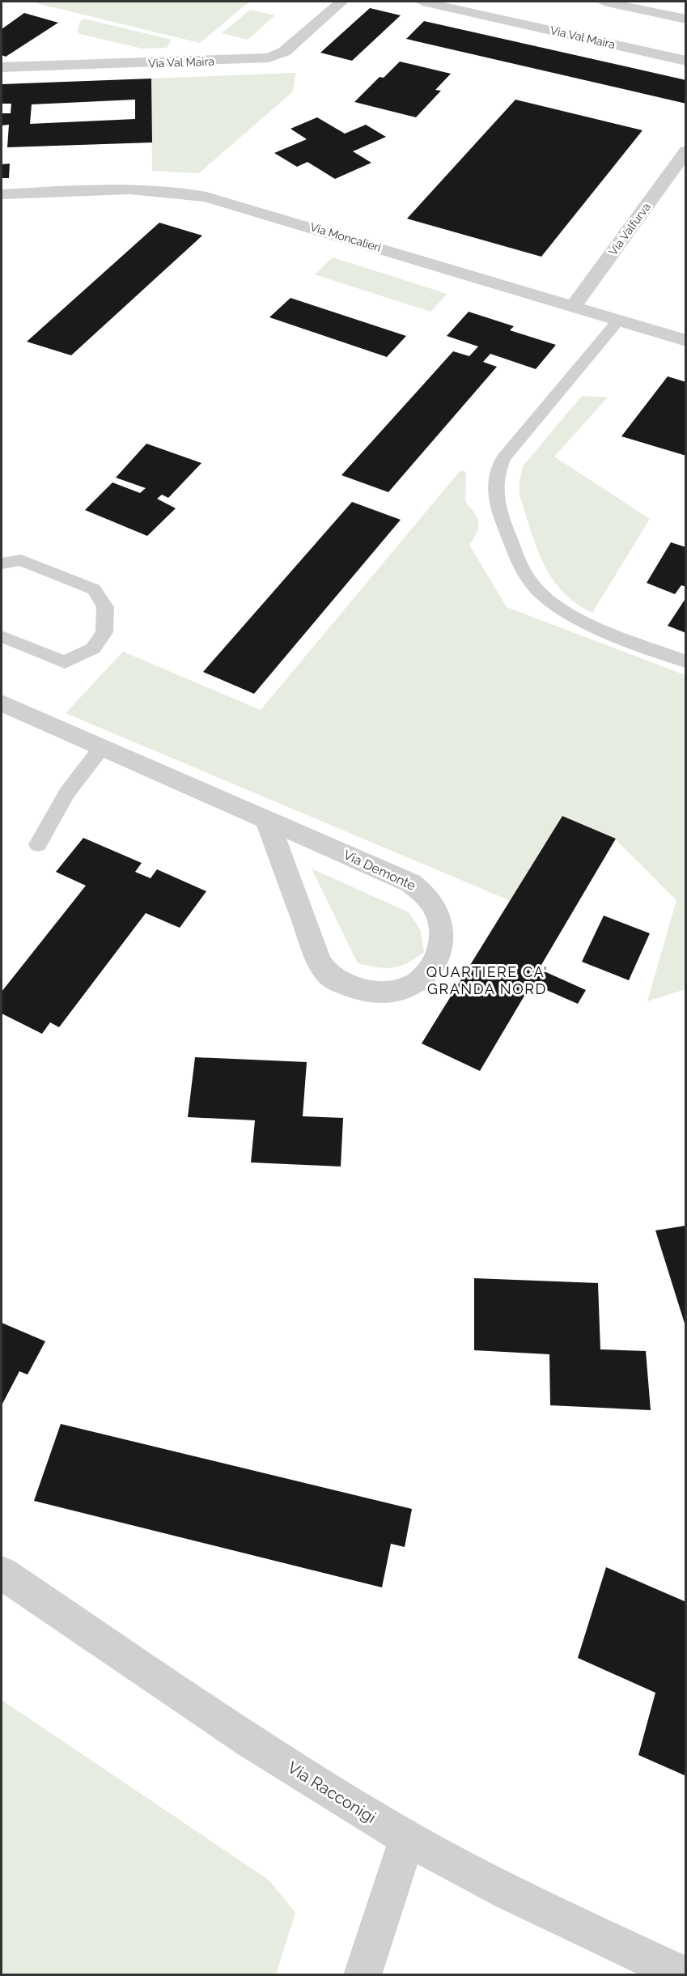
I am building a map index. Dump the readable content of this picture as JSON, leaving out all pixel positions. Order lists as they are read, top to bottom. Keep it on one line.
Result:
{"streets":{"street":["Via Val Maira","Via Valfurva","Via Moncalieri","Via Demonte","Via Racconigi"]},"crossings":[["Via Valfurva","Via Moncalieri"]],"districts":["QUARTIERE CA' GRANDA NORD"]}
